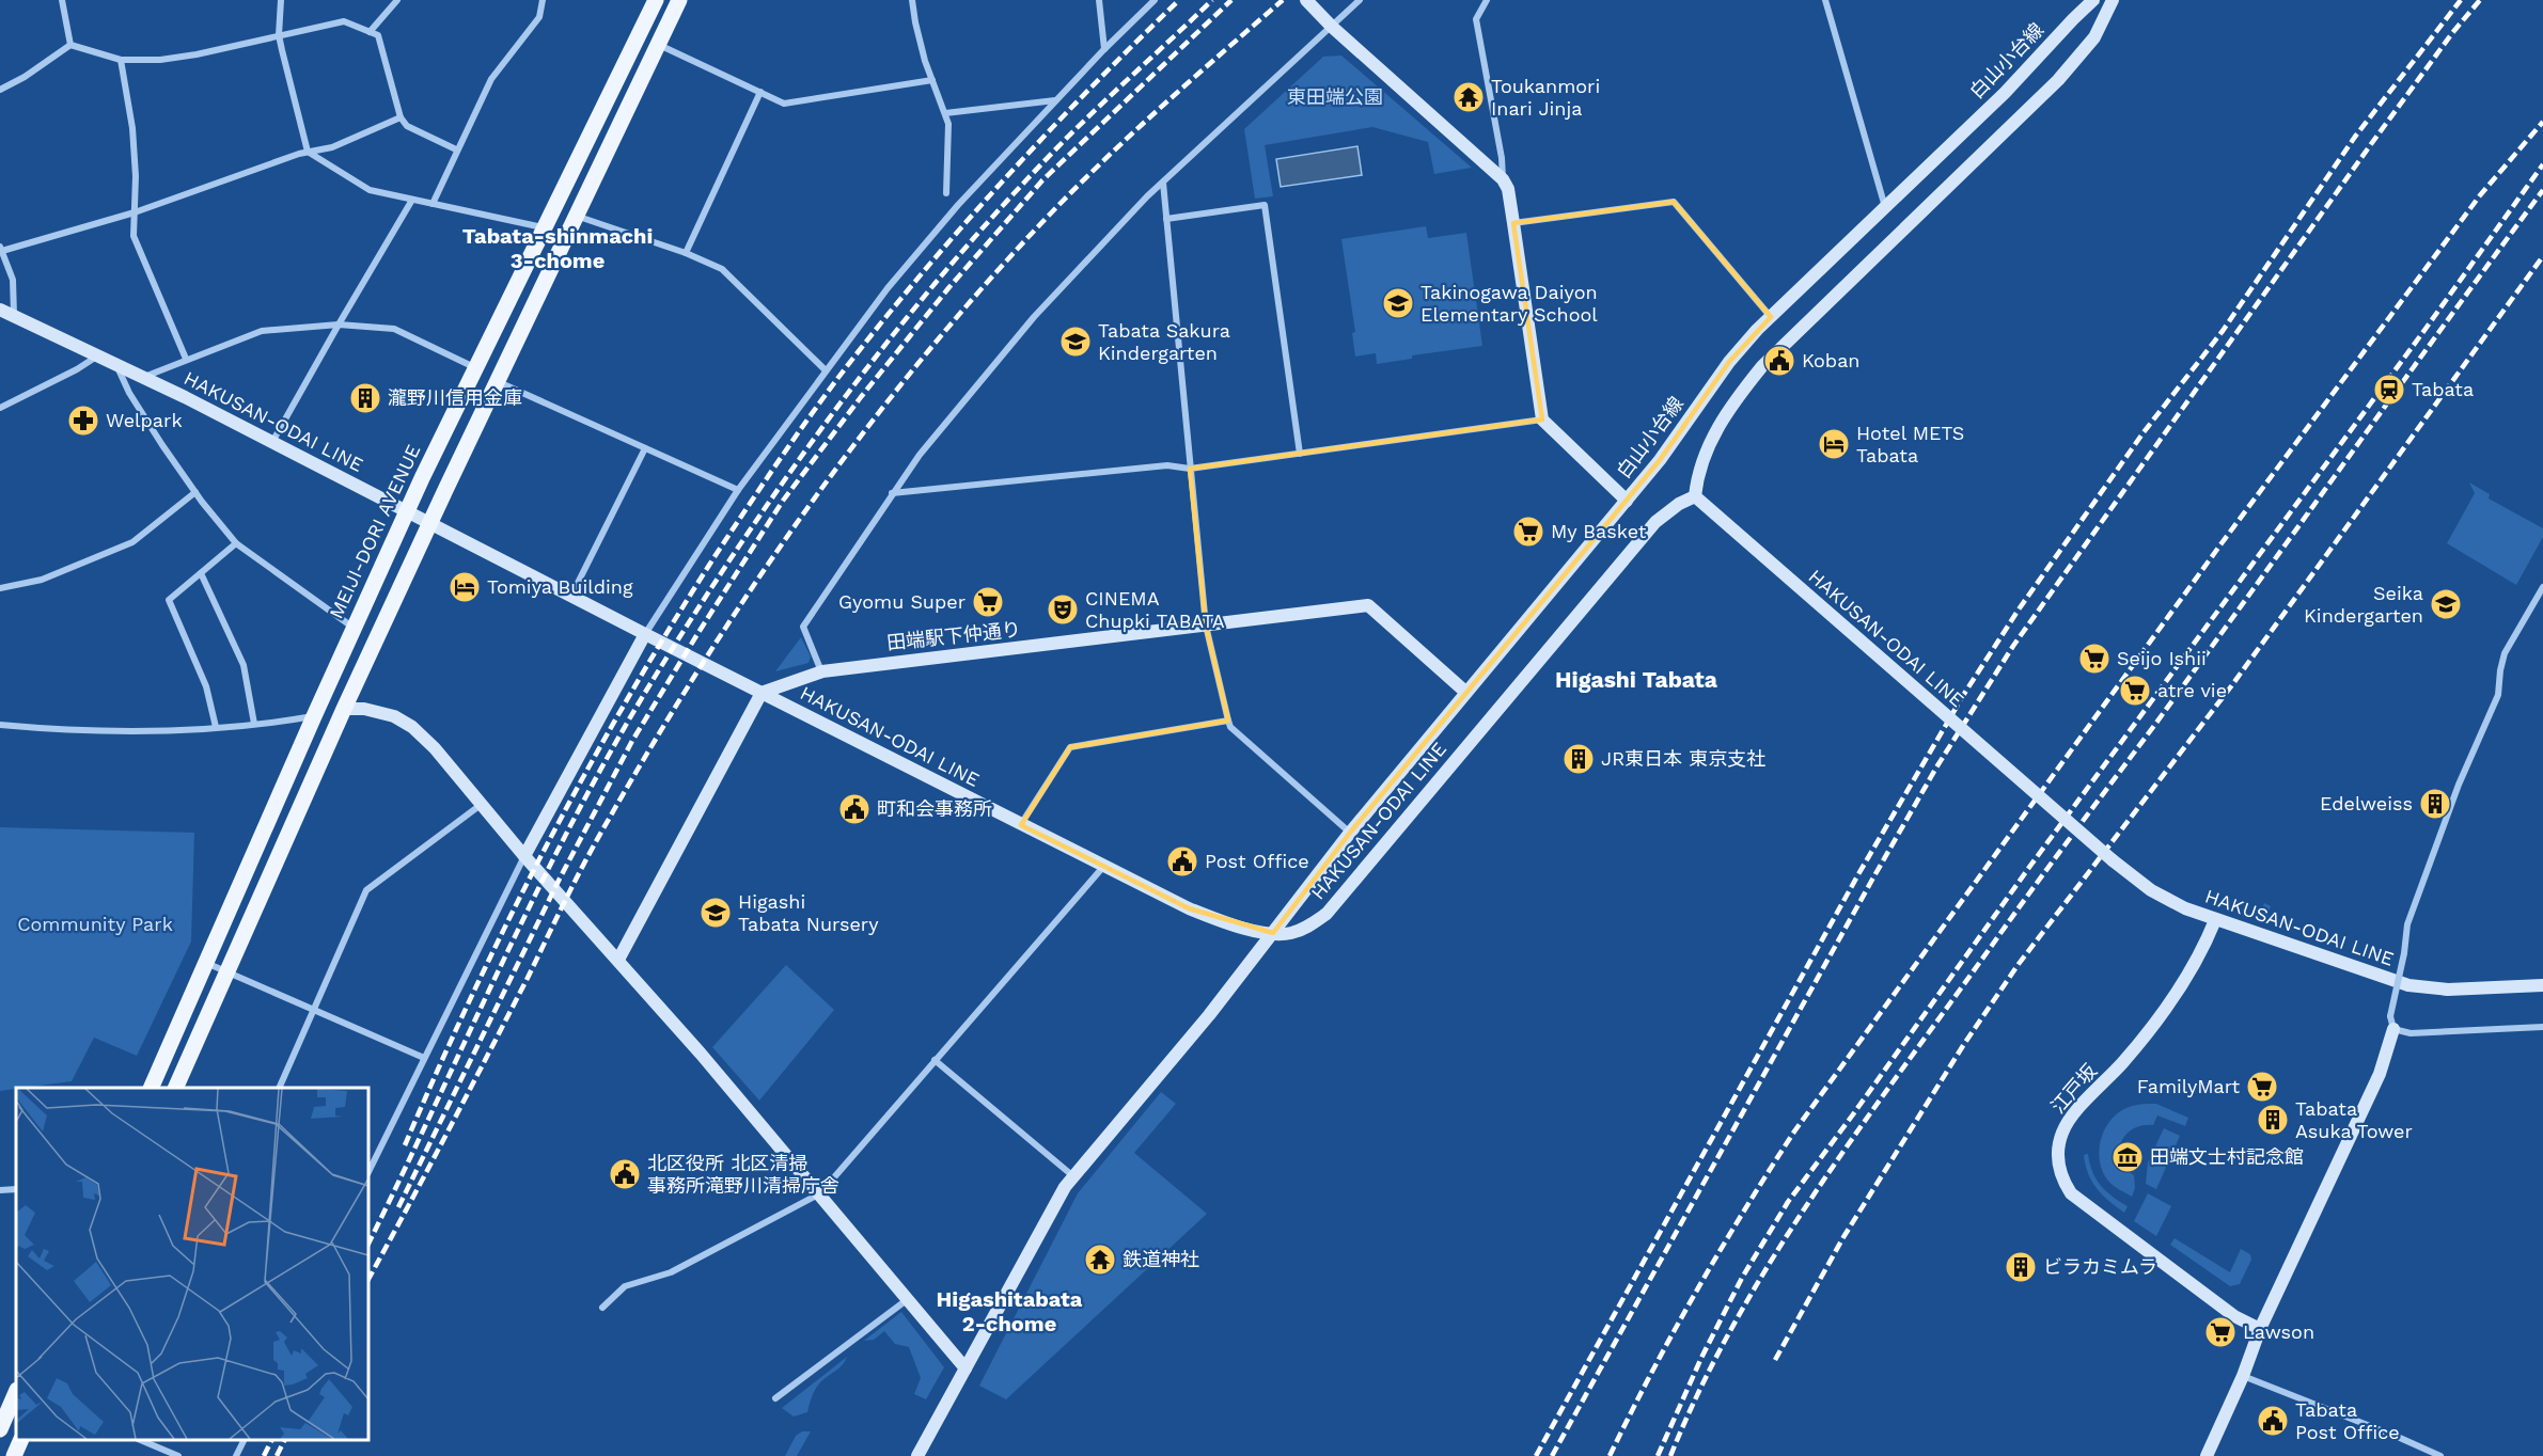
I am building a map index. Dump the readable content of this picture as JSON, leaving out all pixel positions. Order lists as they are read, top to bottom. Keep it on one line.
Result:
{"streets":{"main road":["白山小台線","HAKUSAN-ODAI LINE","MEIJI-DORI AVENUE","田端駅下仲通り","江戸坂"]},"crossings":[["白山小台線","HAKUSAN-ODAI LINE"],["白山小台線","田端駅下仲通り"],["HAKUSAN-ODAI LINE","MEIJI-DORI AVENUE"],["HAKUSAN-ODAI LINE","田端駅下仲通り"],["HAKUSAN-ODAI LINE","江戸坂"]],"districts":["Tabata-shinmachi 3-chome","Higashi Tabata","Higashitabata 2-chome"],"parks":["東田端公園","Community Park"],"places":{"temple":["Toukanmori Inari Jinja","鉄道神社"],"school or university":["Takinogawa Daiyon Elementary School","Tabata Sakura Kindergarten","Seika Kindergarten","Higashi Tabata Nursery"],"public building":["Koban","町和会事務所","Post Office","北区役所 北区清掃 事務所滝野川清掃庁舎","Tabata Post Office"],"station":["Tabata"],"building":["瀧野川信用金庫","JR東日本 東京支社","Edelweiss","Tabata Asuka Tower","ビラカミムラ"],"pharmacy":["Welpark"],"hotel":["Hotel METS Tabata","Tomiya Building"],"supermarket":["My Basket","Gyomu Super","Seijo Ishii","atre vie","FamilyMart","Lawson"],"theatre":["CINEMA Chupki TABATA"],"museum":["田端文士村記念館"]}}
